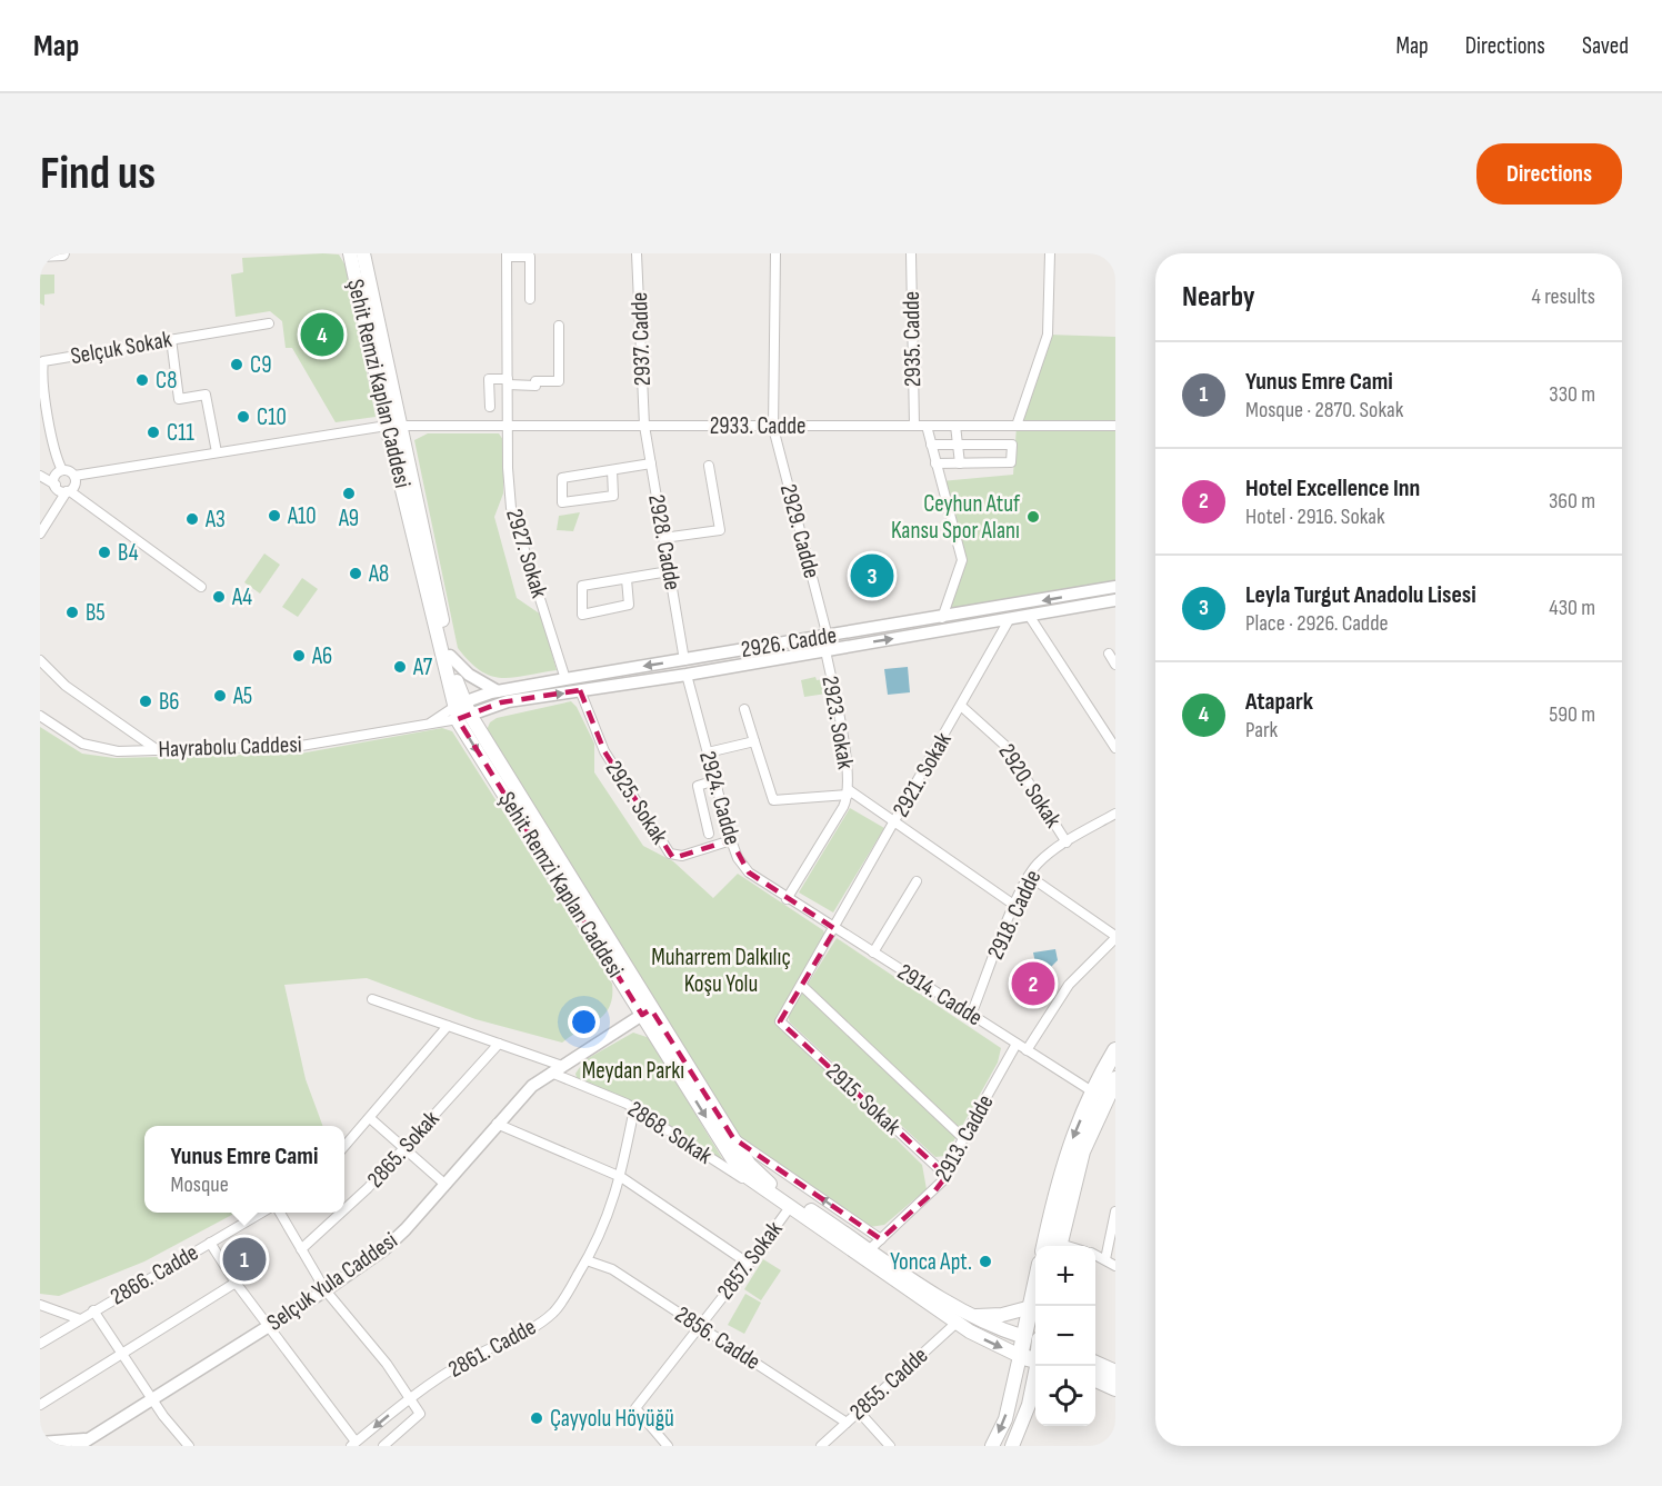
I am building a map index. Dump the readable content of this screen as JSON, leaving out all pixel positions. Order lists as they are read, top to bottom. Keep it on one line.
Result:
{"streets":{"main road":["Şehit Remzi Kaplan Caddesi"],"street":["2937. Cadde","2935. Cadde","Selçuk Sokak","2933. Cadde","2929. Cadde","2928. Cadde","2927. Sokak","2926. Cadde","2923. Sokak","Hayrabolu Caddesi","2921. Sokak","2920. Sokak","2924. Cadde","2925. Sokak","2918. Cadde","2914. Cadde","2915. Sokak","2868. Sokak","2913. Cadde","2865. Sokak","2857. Sokak","2866. Cadde","Selçuk Yula Caddesi","2856. Cadde","2861. Cadde","2855. Cadde"]},"crossings":[["2937. Cadde","2933. Cadde"],["2937. Cadde","2928. Cadde"],["2935. Cadde","2933. Cadde"],["Selçuk Sokak","2933. Cadde"],["Şehit Remzi Kaplan Caddesi","2933. Cadde"],["Şehit Remzi Kaplan Caddesi","2926. Cadde"],["Şehit Remzi Kaplan Caddesi","Hayrabolu Caddesi"],["Şehit Remzi Kaplan Caddesi","2868. Sokak"],["Şehit Remzi Kaplan Caddesi","2913. Cadde"],["Şehit Remzi Kaplan Caddesi","2857. Sokak"],["Şehit Remzi Kaplan Caddesi","Selçuk Yula Caddesi"],["Şehit Remzi Kaplan Caddesi","2855. Cadde"],["2933. Cadde","2929. Cadde"],["2933. Cadde","2928. Cadde"],["2933. Cadde","2927. Sokak"],["2929. Cadde","2926. Cadde"],["2928. Cadde","2926. Cadde"],["2927. Sokak","2926. Cadde"],["2926. Cadde","2923. Sokak"],["2926. Cadde","Hayrabolu Caddesi"],["2926. Cadde","2921. Sokak"],["2926. Cadde","2924. Cadde"],["2926. Cadde","2925. Sokak"],["2923. Sokak","2924. Cadde"],["2923. Sokak","2914. Cadde"],["2921. Sokak","2920. Sokak"],["2921. Sokak","2914. Cadde"],["2921. Sokak","2915. Sokak"],["2920. Sokak","2918. Cadde"],["2924. Cadde","2925. Sokak"],["2924. Cadde","2914. Cadde"],["2918. Cadde","2914. Cadde"],["2914. Cadde","2913. Cadde"],["2915. Sokak","2913. Cadde"],["2868. Sokak","Selçuk Yula Caddesi"],["2868. Sokak","2861. Cadde"],["2857. Sokak","2856. Cadde"],["2856. Cadde","2861. Cadde"],["2856. Cadde","2855. Cadde"]],"parks":["Muharrem Dalkılıç Koşu Yolu","Meydan Parkı"],"places":["C9","C8","C10","C11","A9","A10","Ceyhun Atuf Kansu Spor Alanı","A3","B4","A8","A4","B5","A6","A7","A5","B6","Yonca Apt.","Çayyolu Höyüğü"],"page":{"header":"Map","nav":["Map","Directions","Saved"],"buttons":"Directions","title":"Find us","heading":["Nearby","4 results"],"pins":["4","3","2","1"],"list":[{"mark":"1","name":"Yunus Emre Cami","note":"Mosque · 2870. Sokak","value":"330 m"},{"mark":"2","name":"Hotel Excellence Inn","note":"Hotel · 2916. Sokak","value":"360 m"},{"mark":"3","name":"Leyla Turgut Anadolu Lisesi","note":"Place · 2926. Cadde","value":"430 m"},{"mark":"4","name":"Atapark","note":"Park","value":"590 m"}],"popup":["Yunus Emre Cami","Mosque"],"map_buttons":["+","−"]}}
